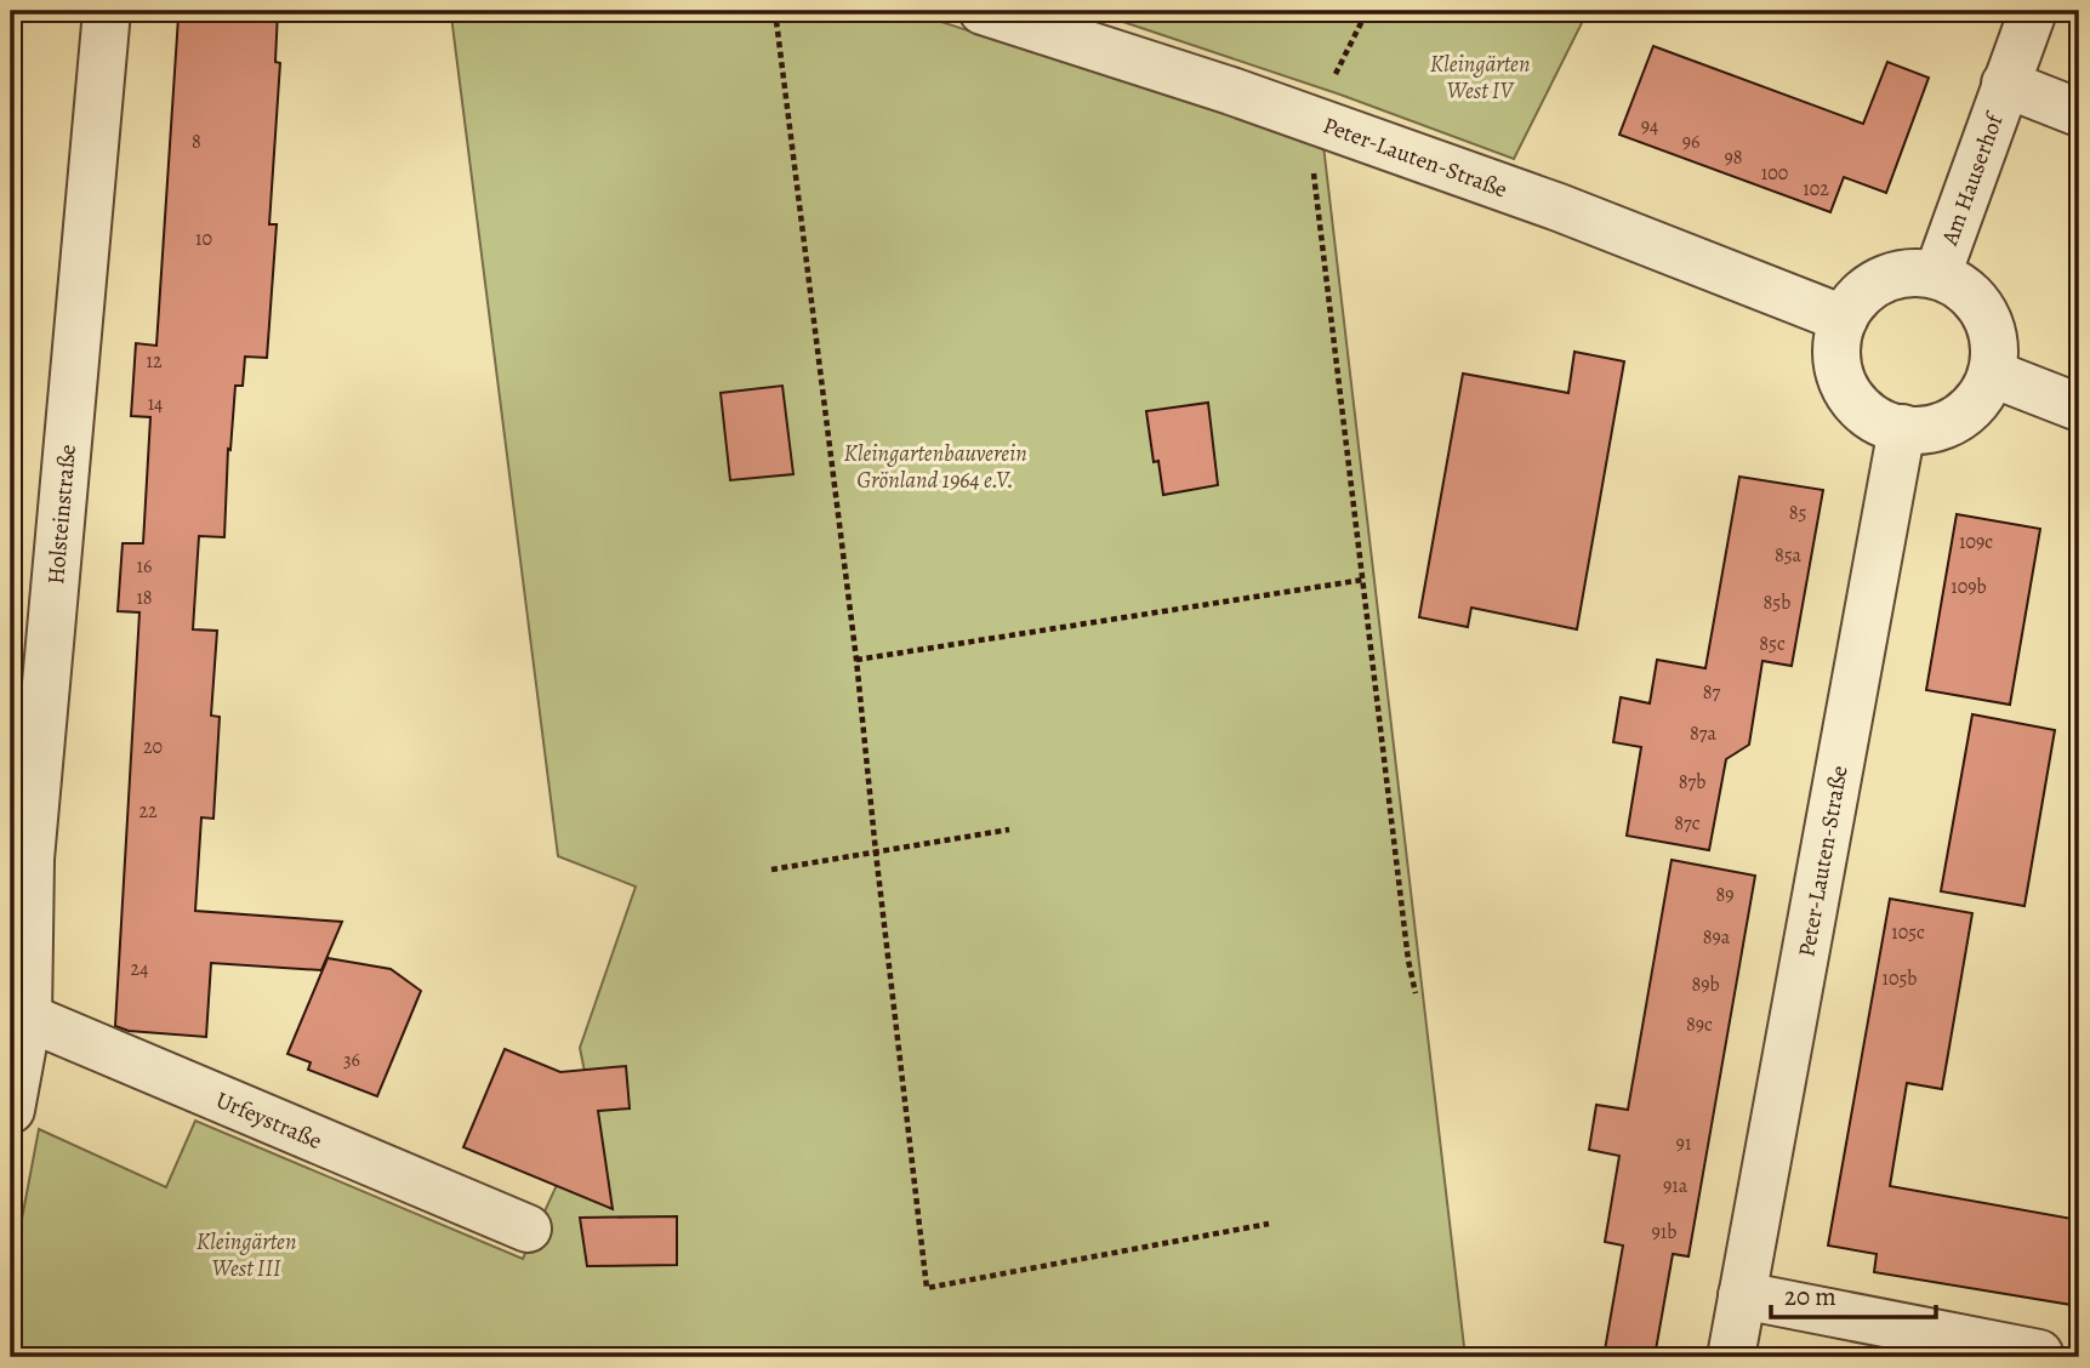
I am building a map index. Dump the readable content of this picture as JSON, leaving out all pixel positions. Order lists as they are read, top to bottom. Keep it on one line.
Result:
{"streets":{"street":["Peter-Lauten-Straße","Am Hauserhof","Holsteinstraße","Urfeystraße"]},"crossings":[["Peter-Lauten-Straße","Am Hauserhof"],["Holsteinstraße","Urfeystraße"]],"parks":["Kleingärten West IV","Kleingartenbauverein Grönland 1964 e.V.","Kleingärten West III"],"house_numbers":["94","8","96","98","100","102","10","12","14","85","109c","85a","16","109b","18","85b","85c","87","87a","20","87b","22","87c","89","105c","89a","24","105b","89b","89c","36","91","91a","91b"],"scale_bar":"20 m"}
